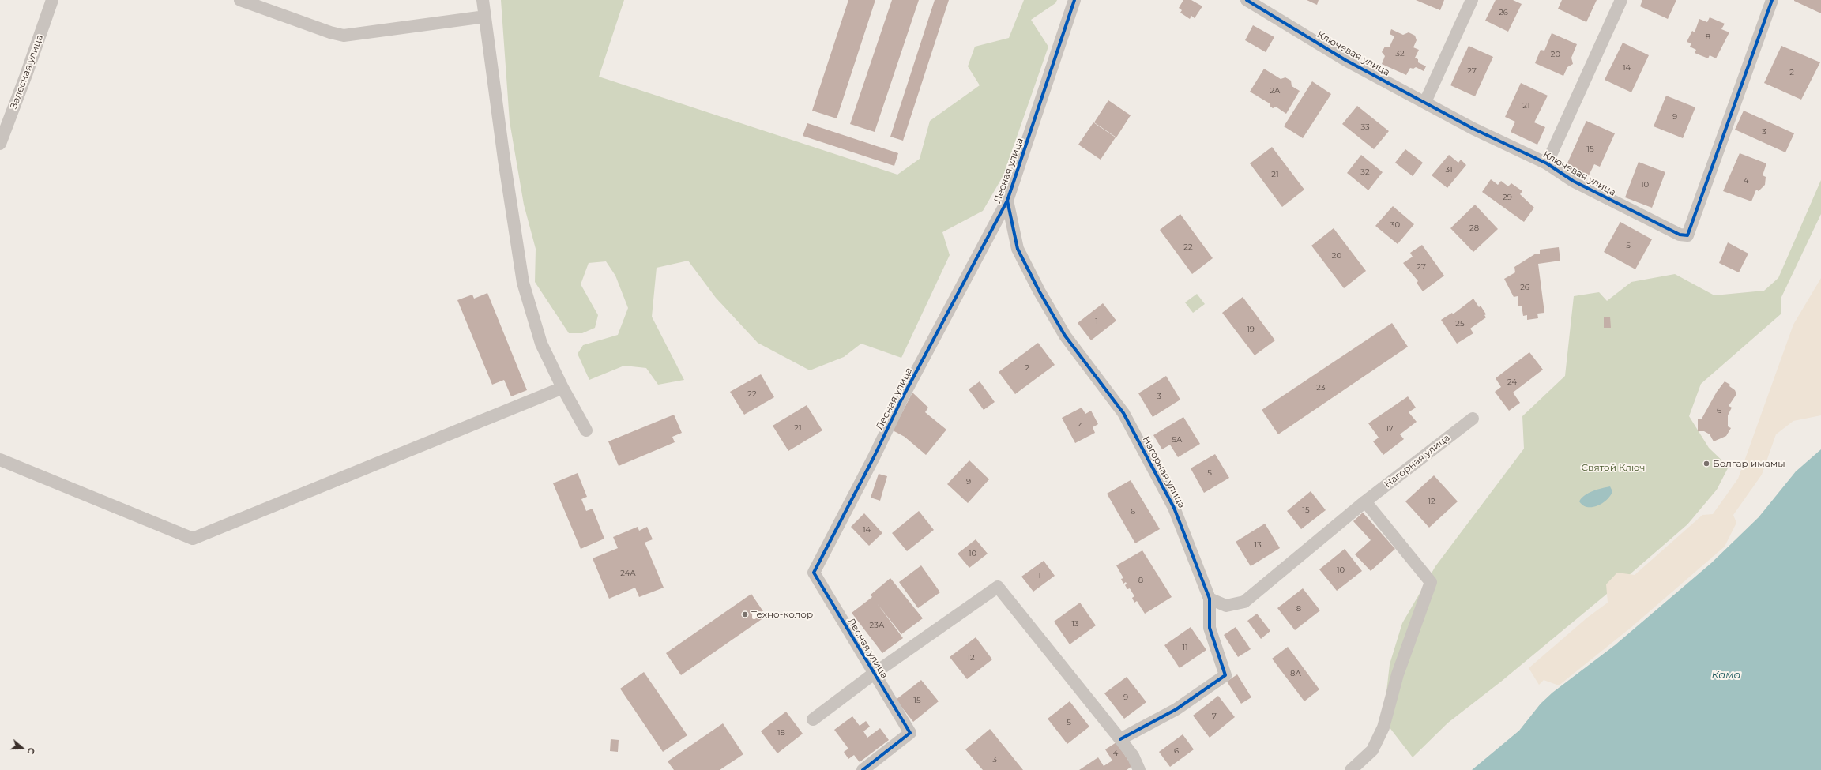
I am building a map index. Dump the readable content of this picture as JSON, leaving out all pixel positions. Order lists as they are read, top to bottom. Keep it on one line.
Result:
{"streets":{"street":["Ключевая улица","Залесная улица","Лесная улица","Нагорная улица"]},"crossings":[["Лесная улица","Нагорная улица"]],"water":["Кама"],"parks":["Святой Ключ"],"places":["Болгар имамы","Техно-колор"],"house_numbers":["26","8","32","20","14","27","2","2А","21","9","33","3","15","31","32","21","4","10","29","30","28","5","22","20","27","26","1","25","19","2","24","23","22","3","6","4","21","17","5А","5","9","12","15","6","14","13","10","10","24А","11","8","8","13","23А","11","12","8А","9","15","7","5","18","6","4","3"],"north":"right"}
